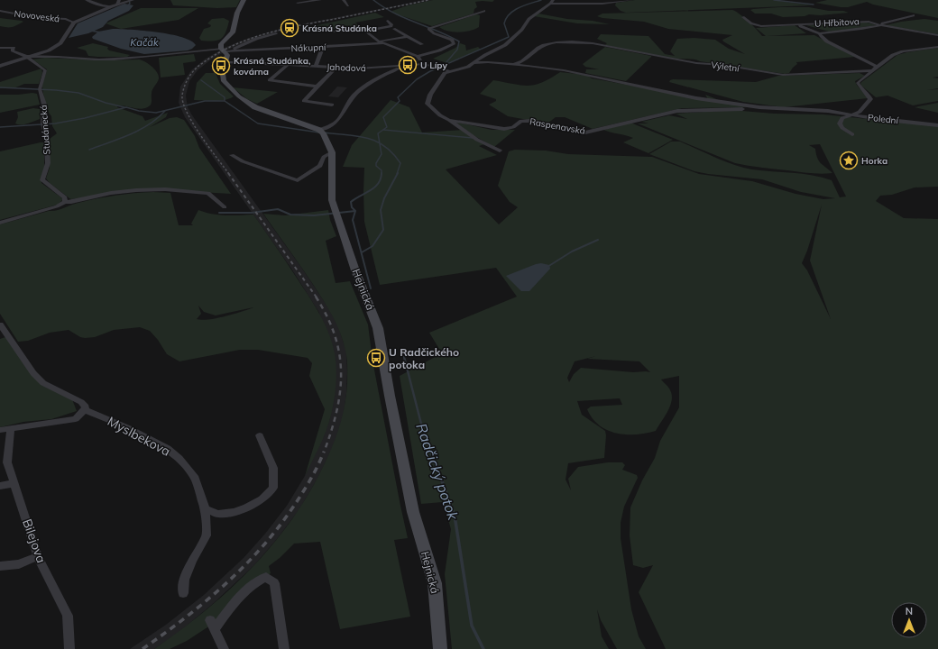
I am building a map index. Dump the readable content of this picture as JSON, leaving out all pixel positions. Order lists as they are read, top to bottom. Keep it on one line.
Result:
{"streets":{"main road":["Hejnická"],"street":["Novoveská","U Hřbitova","Nákupní","Výletní","Jahodová","Polední","Raspenavská","Studánecká","Myslbekova","Bilejova"]},"crossings":[["Nákupní","Studánecká"],["Výletní","Polední"],["Polední","Raspenavská"]],"water":["Kačák","Radčický potok"],"places":{"station":["Krásná Studánka"],"bus stop":["U Lípy","Krásná Studánka, kovárna","U Radčického potoka"],"place":["Horka"]},"north":"top"}
